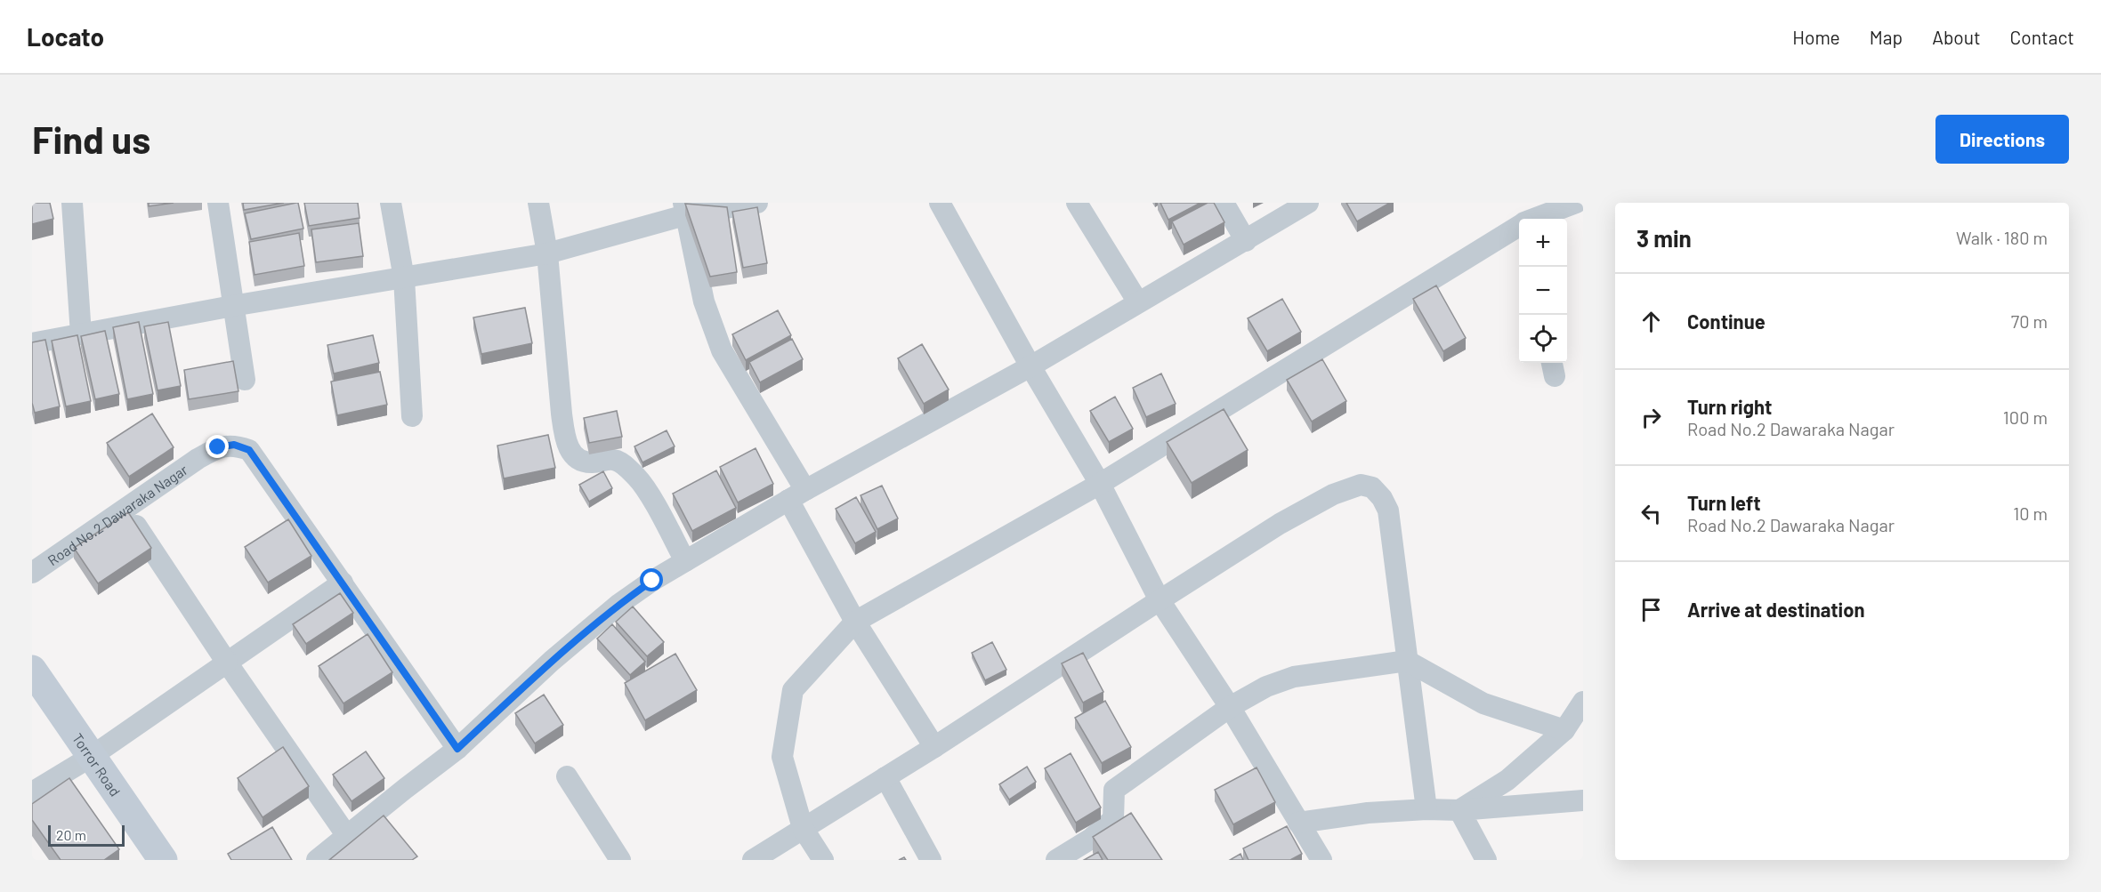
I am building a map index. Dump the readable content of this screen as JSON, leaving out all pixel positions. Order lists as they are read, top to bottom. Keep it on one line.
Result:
{"streets":{"street":["Road No.2 Dawaraka Nagar","Torror Road"]},"scale_bar":"20 m","page":{"header":"Locato","nav":["Home","Map","About","Contact"],"buttons":"Directions","title":"Find us","heading":["3 min","Walk · 180 m"],"map_buttons":["+","−"],"list":[["Continue","70 m"],["Turn right","Road No.2 Dawaraka Nagar","100 m"],["Turn left","Road No.2 Dawaraka Nagar","10 m"],"Arrive at destination"],"scale":"20 m"}}
